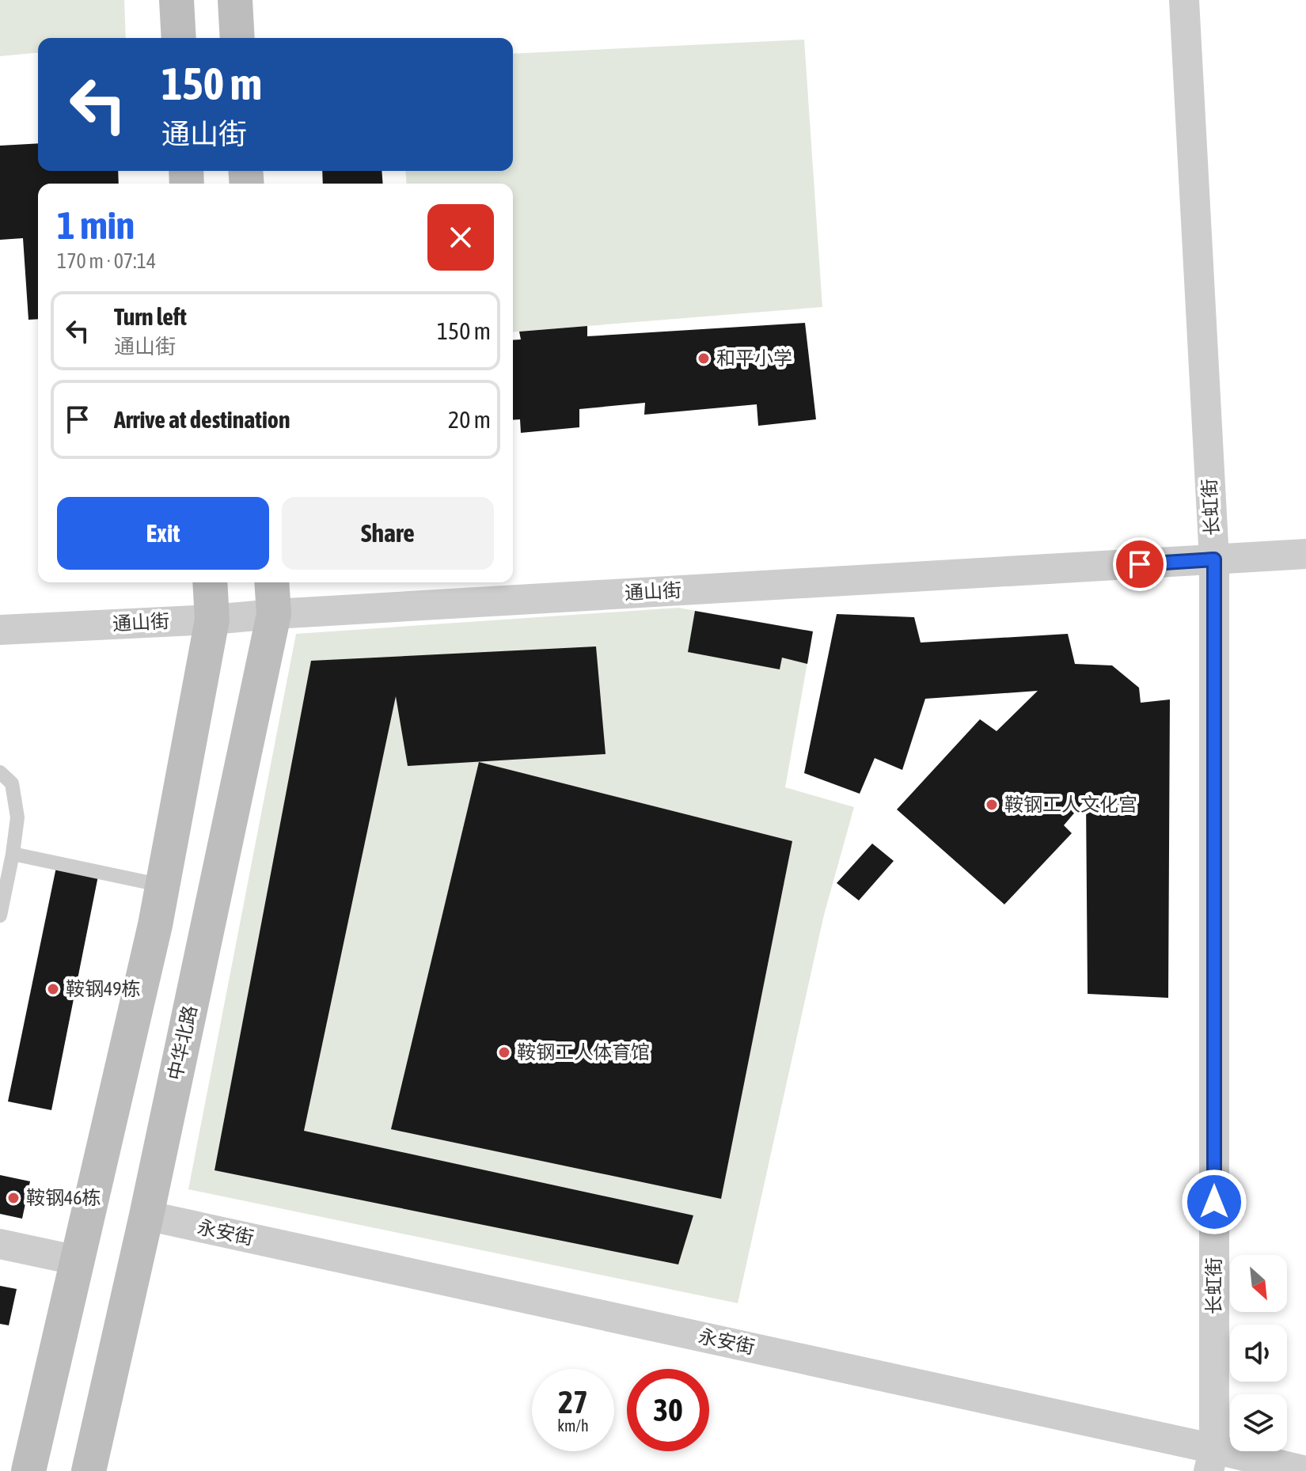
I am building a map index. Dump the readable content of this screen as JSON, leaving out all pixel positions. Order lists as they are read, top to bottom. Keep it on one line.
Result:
{"streets":{"main road":["中华北路"],"street":["长虹街","通山街","永安街"]},"crossings":[["长虹街","通山街"],["长虹街","永安街"],["通山街","中华北路"],["中华北路","永安街"]],"places":["和平小学","鞍钢工人文化宫","鞍钢49栋","鞍钢工人体育馆","鞍钢46栋"],"north":"bottom right","page":{"turn":["150 m","通山街"],"heading":["1 min","170 m · 07:14"],"list":[{"name":"Turn left","note":"通山街","value":"150 m"},{"name":"Arrive at destination","value":"20 m"}],"buttons":["Exit","Share"],"speed":"27 km/h","limit":"30"}}
